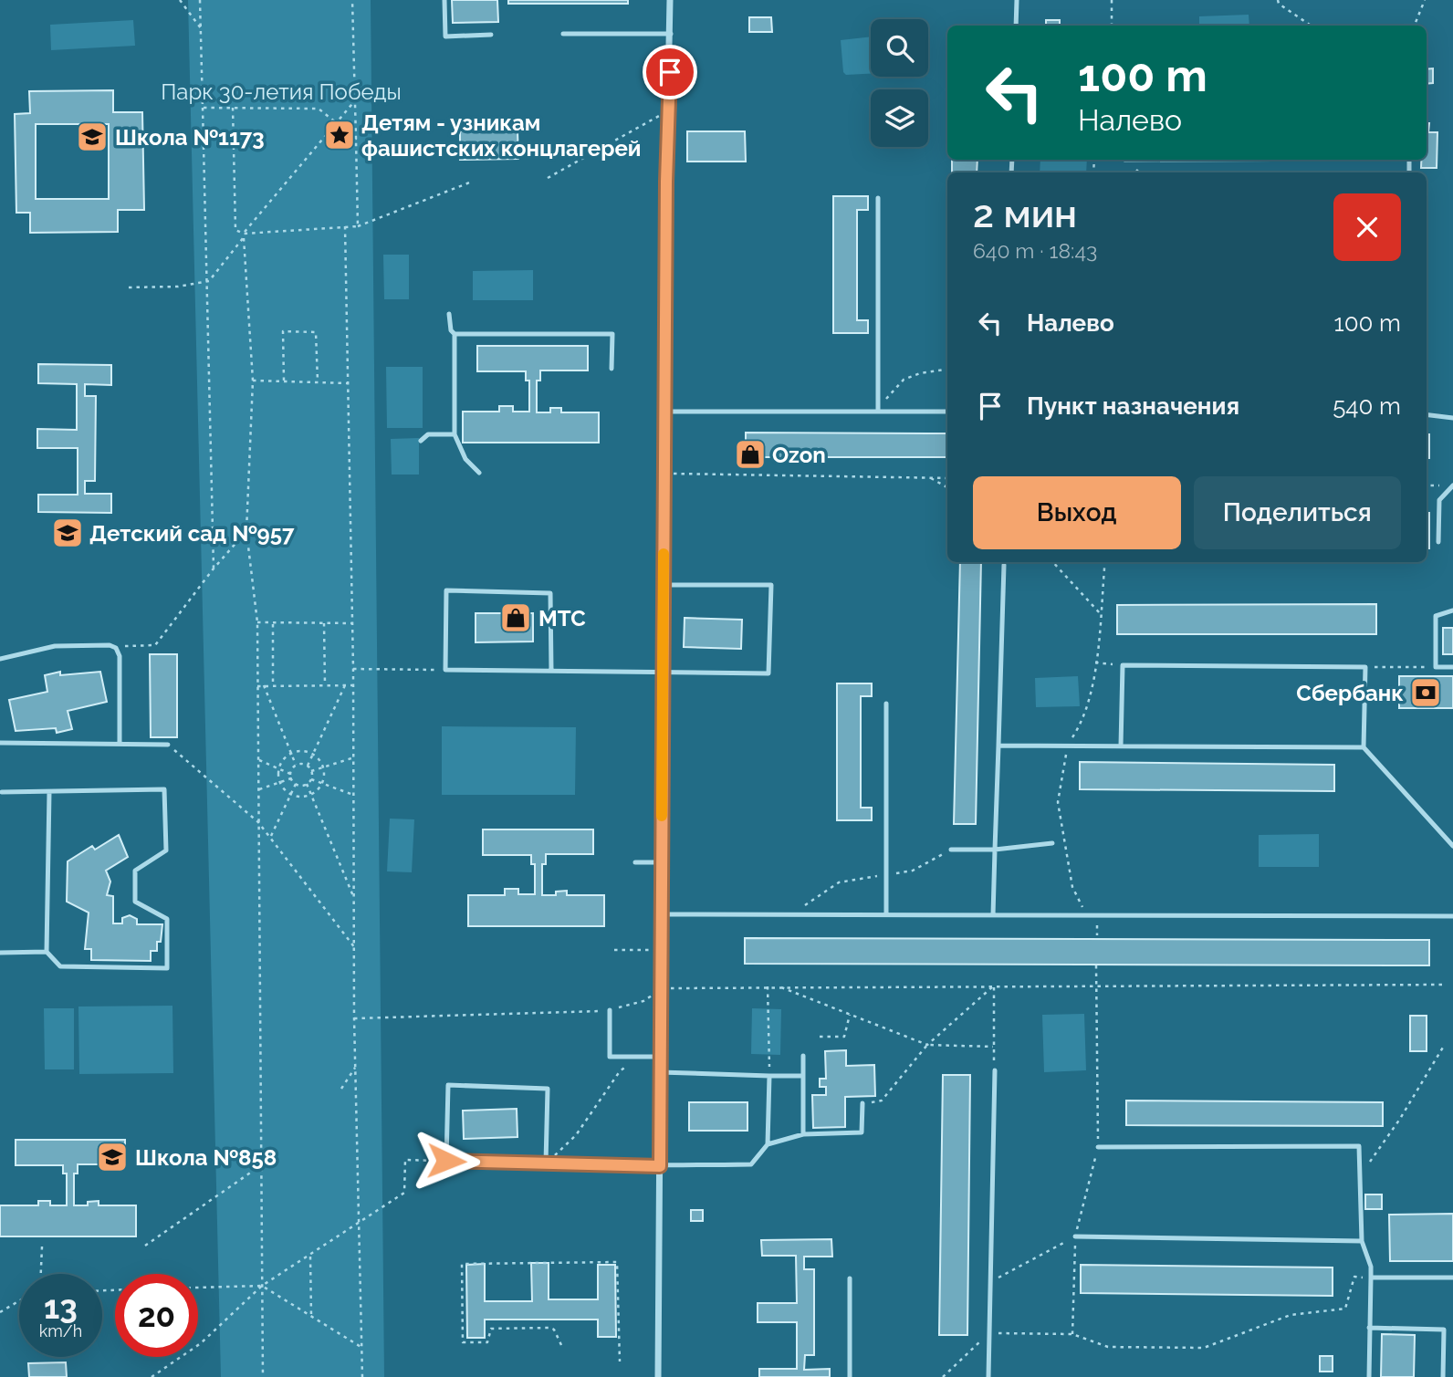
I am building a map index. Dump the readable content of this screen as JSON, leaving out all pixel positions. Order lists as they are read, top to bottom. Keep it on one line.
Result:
{"parks":["Парк 30-летия Победы"],"places":{"place":["Детям - узникам фашистских концлагерей"],"school or university":["Школа №1173","Детский сад №957","Школа №858"],"shop":["Ozon","МТС"],"bank":["Сбербанк"]},"page":{"turn":["100 m","Налево"],"heading":["2 мин","640 m · 18:43"],"list":[{"name":"Налево","value":"100 m"},{"name":"Пункт назначения","value":"540 m"}],"buttons":["Выход","Поделиться"],"speed":"13 km/h","limit":"20"}}
